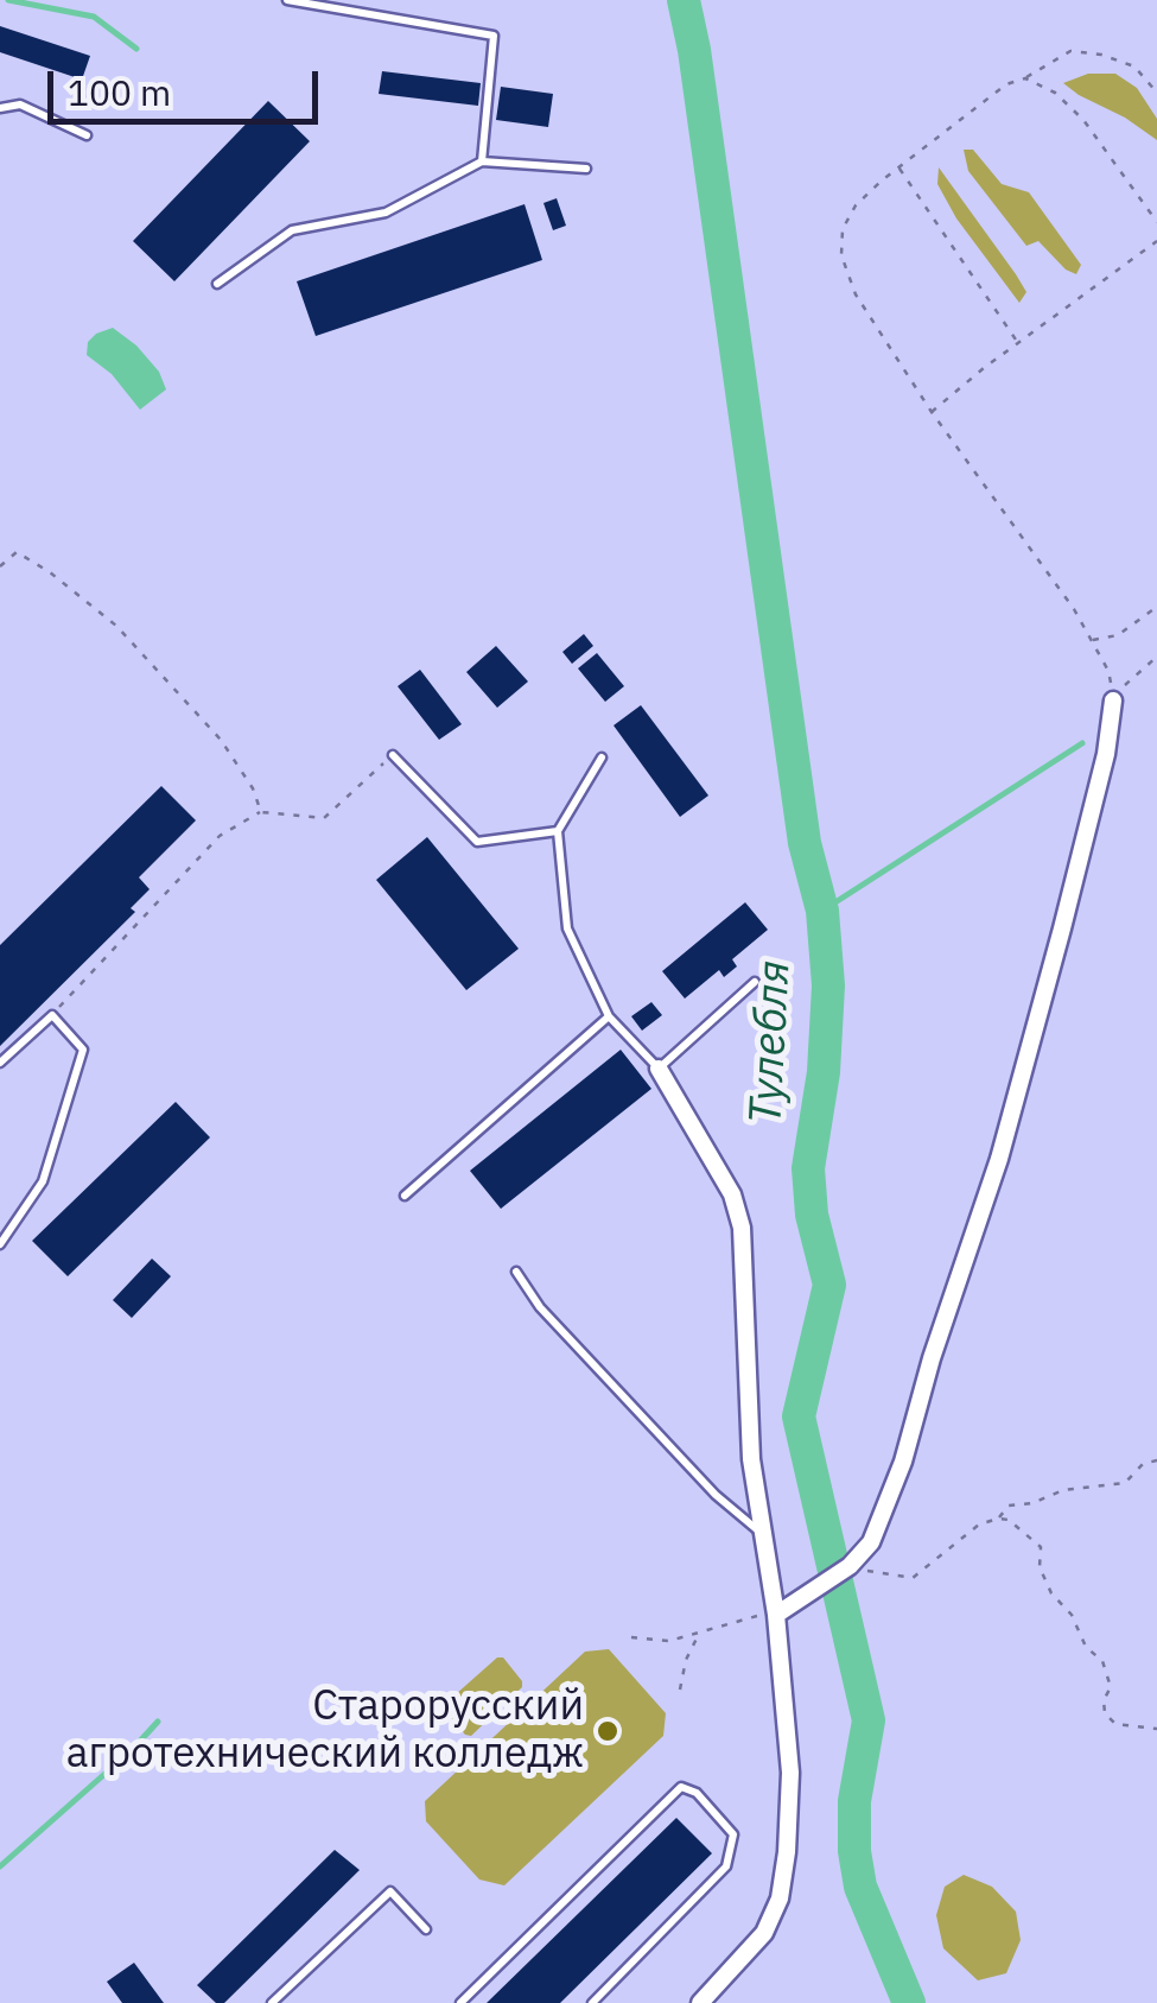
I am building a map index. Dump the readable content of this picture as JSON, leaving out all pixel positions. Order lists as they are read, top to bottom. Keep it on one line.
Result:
{"water":["Тулебля"],"places":["Старорусский агротехнический колледж"],"scale_bar":"100 m"}
